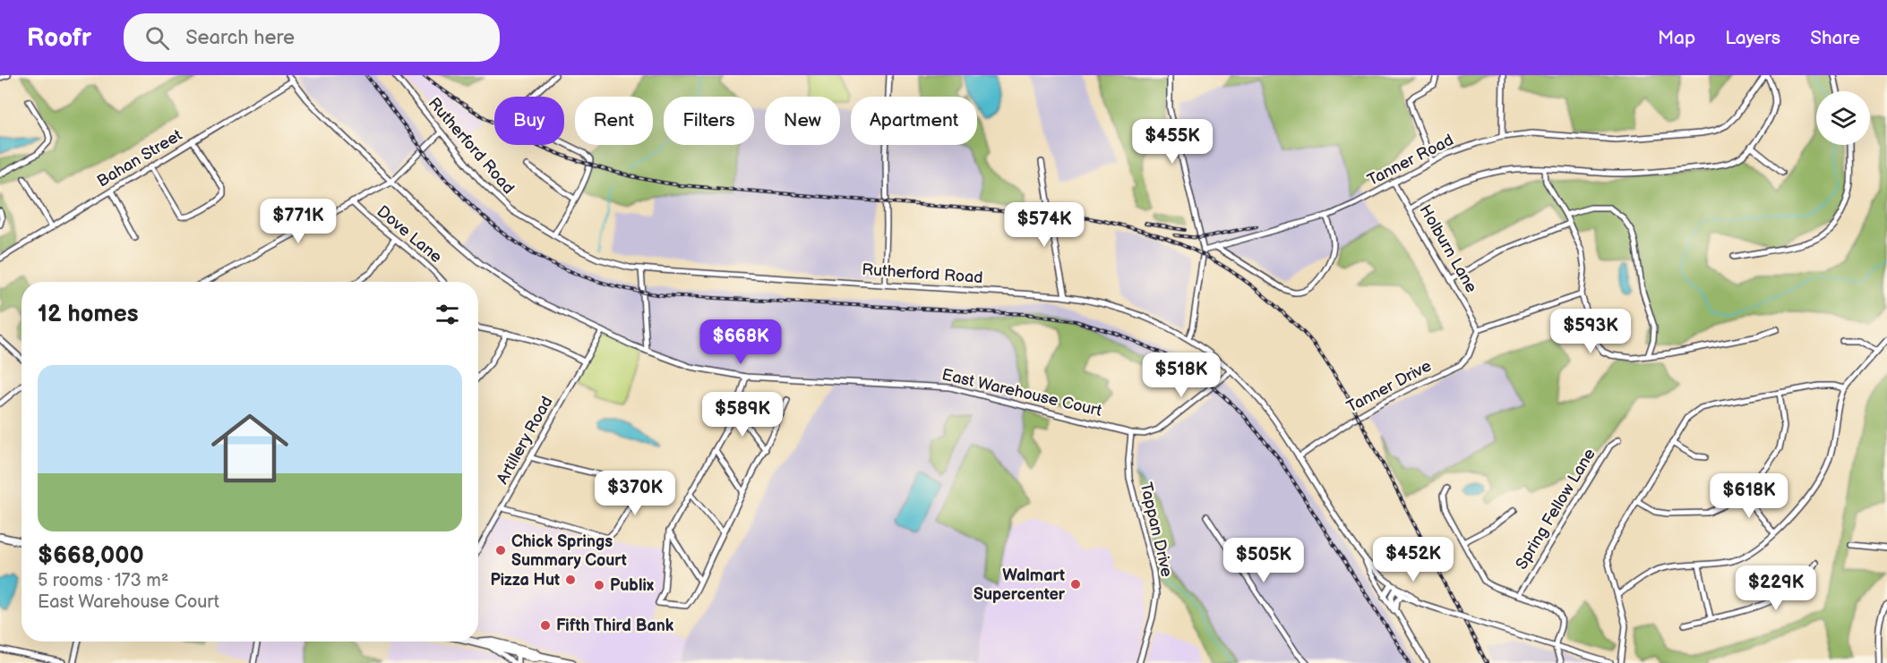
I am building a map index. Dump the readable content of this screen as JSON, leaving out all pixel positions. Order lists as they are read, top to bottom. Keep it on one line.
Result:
{"streets":{"street":["Rutherford Road","Bahan Street","Tanner Road","Dove Lane","Holburn Lane","Tanner Drive","East Warehouse Court","Artillery Road","Spring Fellow Lane","Tappan Drive"]},"crossings":[["Rutherford Road","Tanner Drive"],["Rutherford Road","East Warehouse Court"],["Bahan Street","East Warehouse Court"],["Tanner Road","Holburn Lane"],["Holburn Lane","Tanner Drive"],["East Warehouse Court","Artillery Road"],["East Warehouse Court","Tappan Drive"]],"places":["Chick Springs Summary Court","Pizza Hut","Walmart Supercenter","Publix","Fifth Third Bank"],"page":{"header":"Roofr","search":"Search here","nav":["Map","Layers","Share"],"chip":["Buy","Rent","Filters","New","Apartment"],"price":["$455K","$771K","$574K","$593K","$668K","$518K","$589K","$370K","$618K","$452K","$505K","$229K"],"heading":"12 homes","list":[{"name":"$668,000","note":"5 rooms · 173 m² · East Warehouse Court"}]}}
